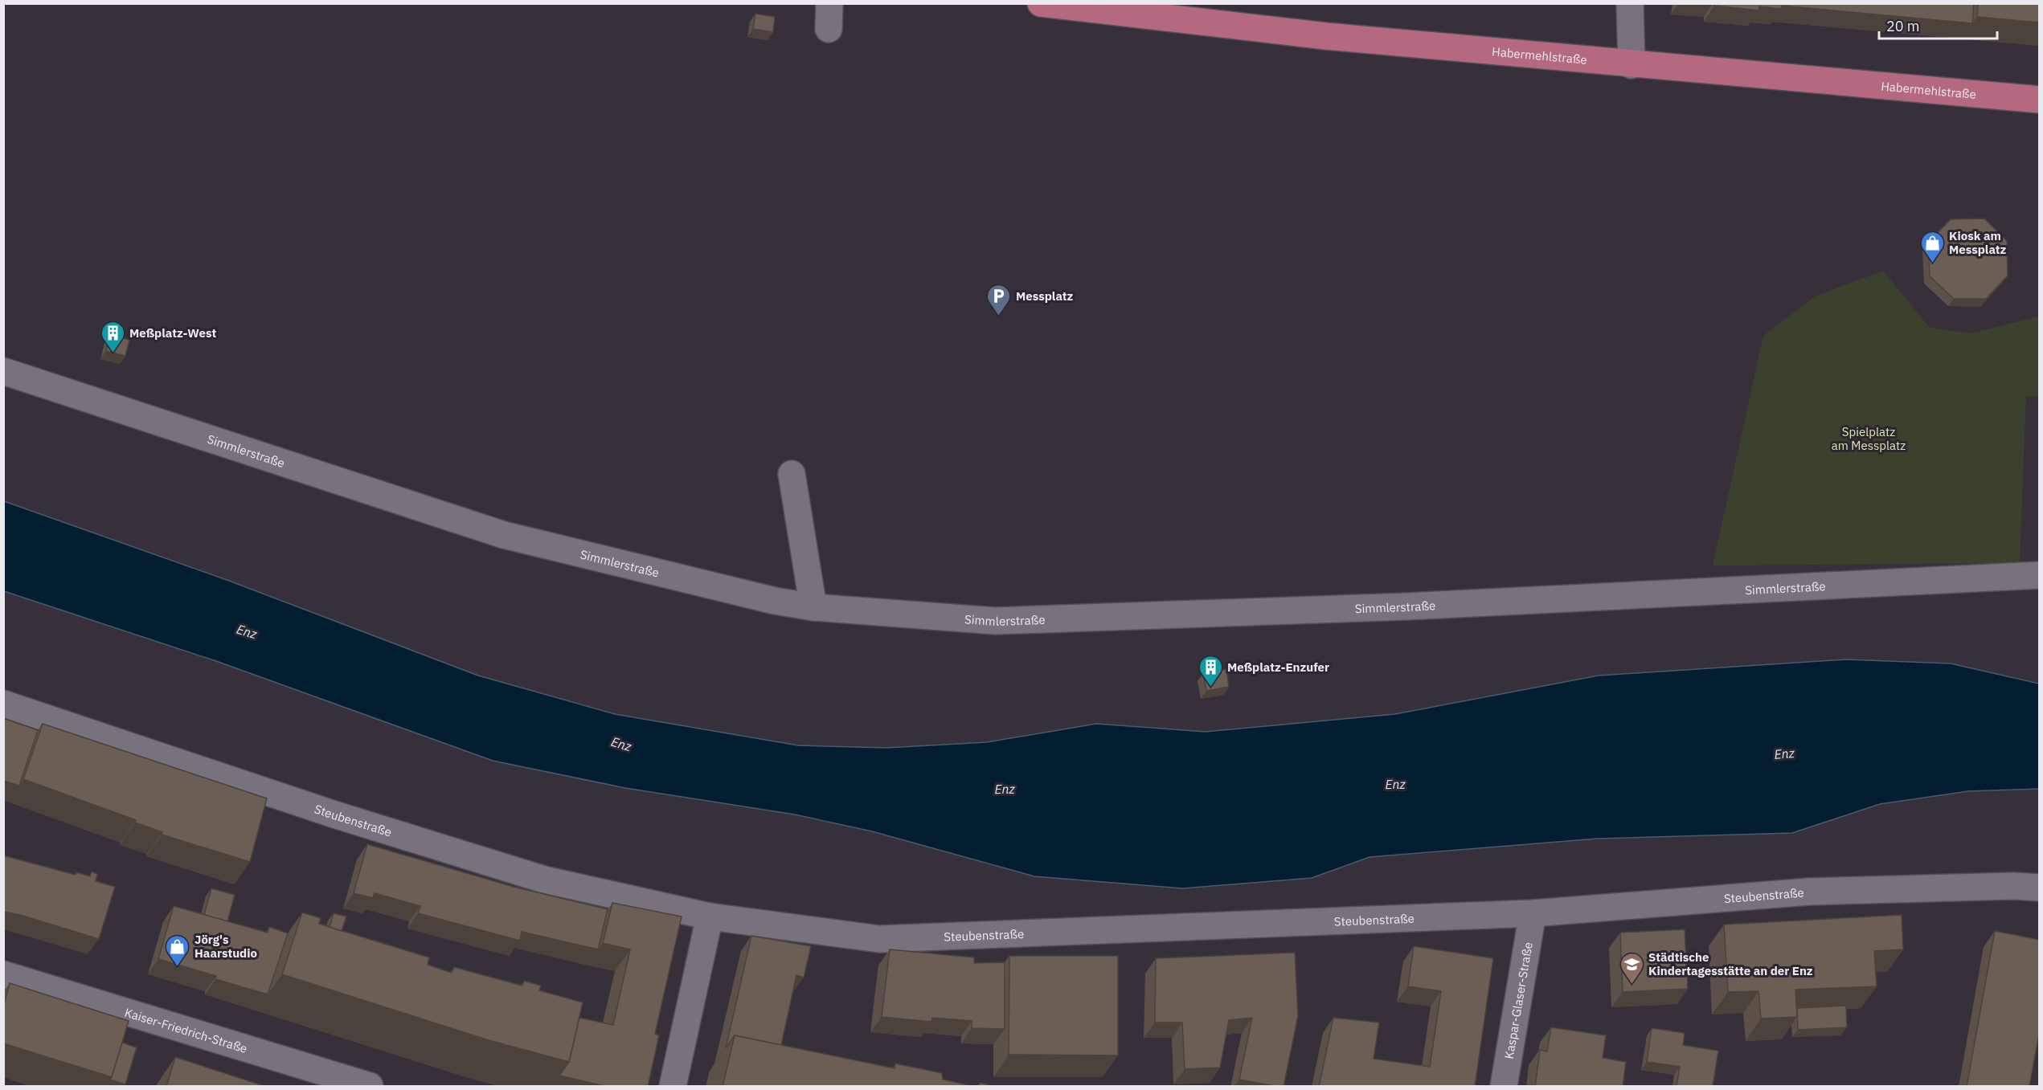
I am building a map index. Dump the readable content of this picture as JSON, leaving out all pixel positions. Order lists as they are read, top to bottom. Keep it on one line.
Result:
{"streets":{"main road":["Habermehlstraße"],"street":["Simmlerstraße","Steubenstraße","Kaspar-Glaser-Straße","Kaiser-Friedrich-Straße"]},"crossings":[["Steubenstraße","Kaspar-Glaser-Straße"]],"water":["Enz"],"parks":["Spielplatz am Messplatz"],"places":{"shop":["Kiosk am Messplatz","Jörg's Haarstudio"],"parking":["Messplatz"],"building":["Meßplatz-West","Meßplatz-Enzufer"],"school or university":["Städtische Kindertagesstätte an der Enz"]},"scale_bar":"20 m"}
